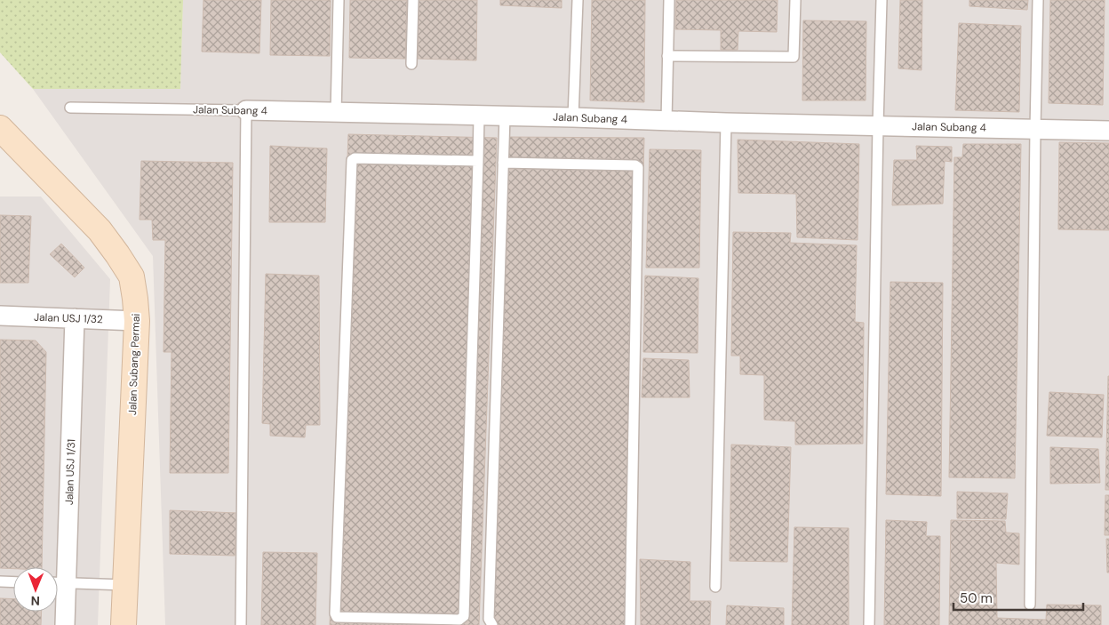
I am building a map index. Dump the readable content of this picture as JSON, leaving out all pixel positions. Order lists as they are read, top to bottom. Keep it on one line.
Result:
{"streets":{"street":["Jalan Subang 4","Jalan USJ 1/32","Jalan Subang Permai","Jalan USJ 1/31"]},"crossings":[["Jalan USJ 1/32","Jalan Subang Permai"],["Jalan USJ 1/32","Jalan USJ 1/31"]],"scale_bar":"50 m","north":"bottom"}
